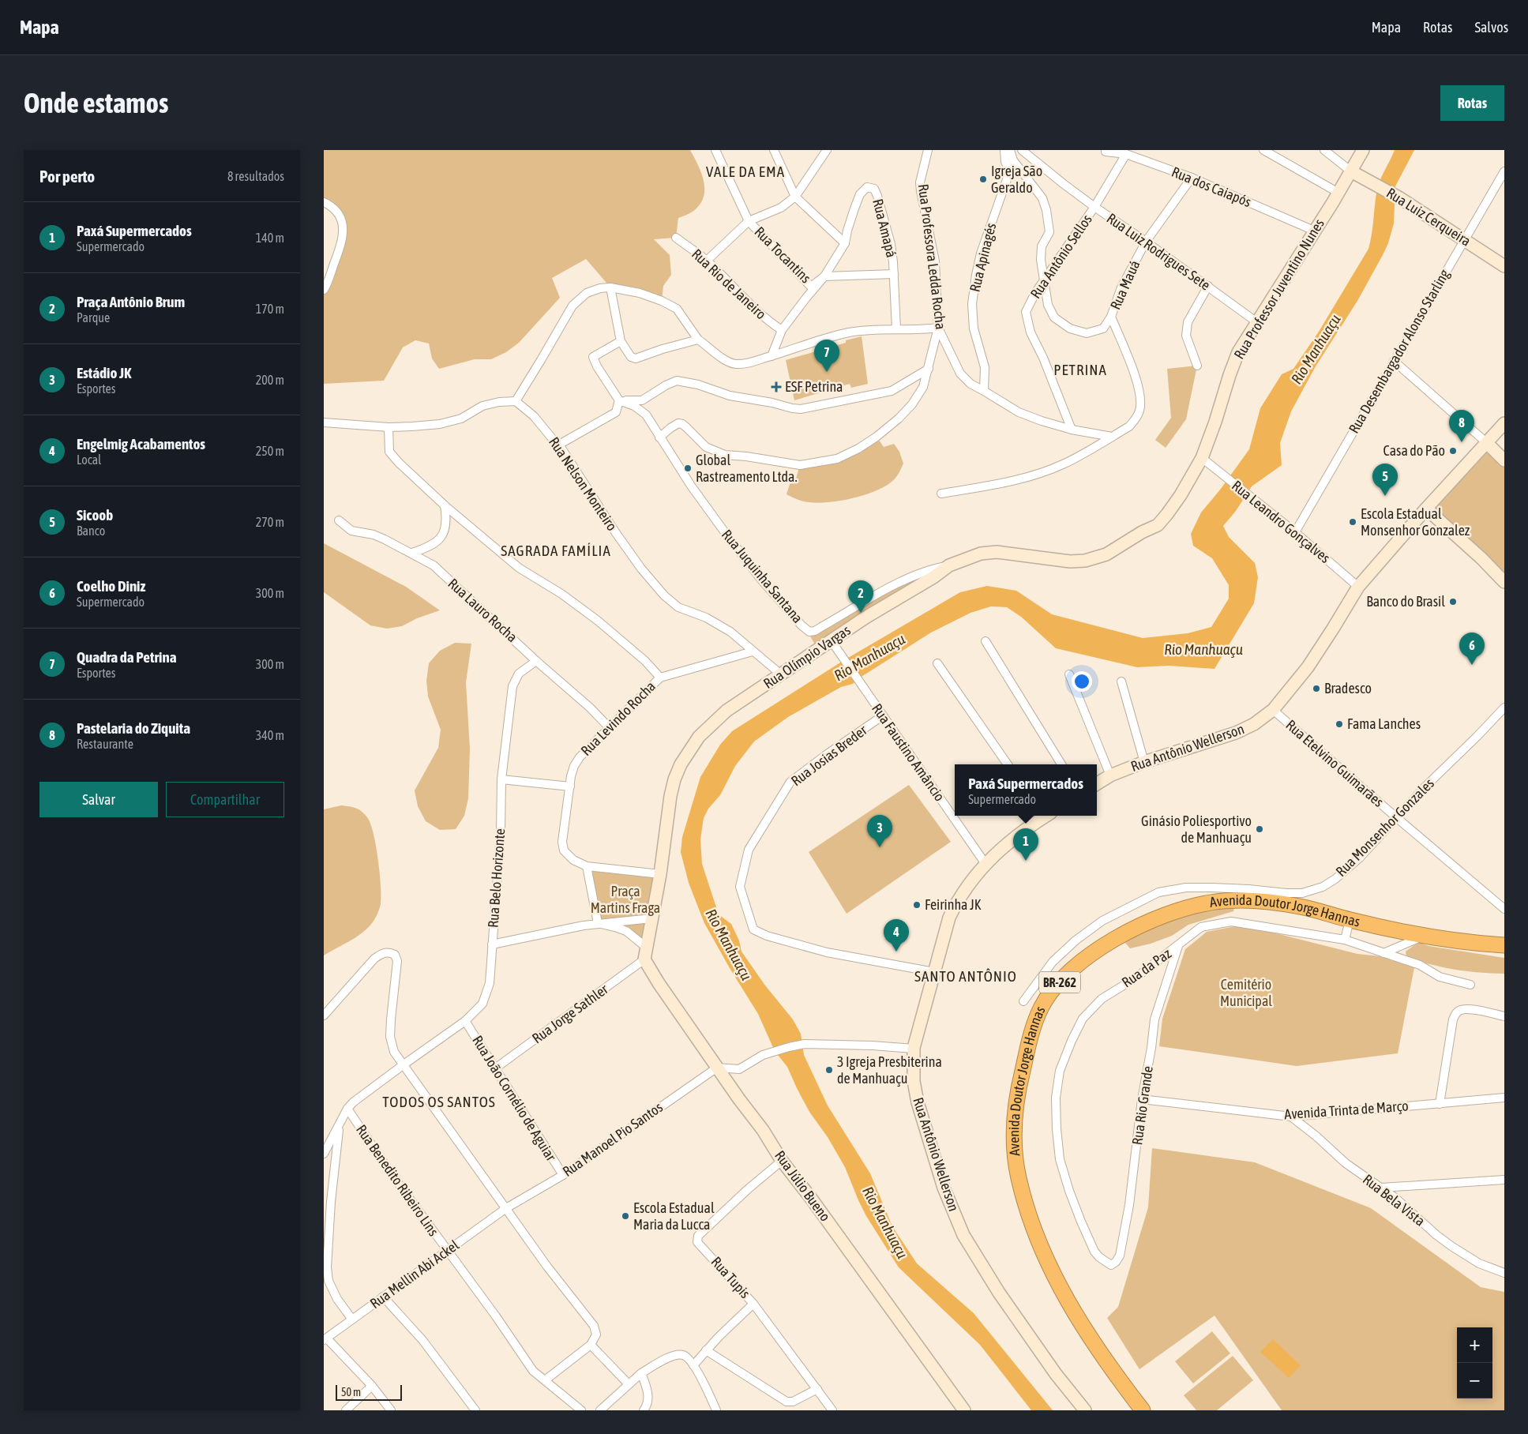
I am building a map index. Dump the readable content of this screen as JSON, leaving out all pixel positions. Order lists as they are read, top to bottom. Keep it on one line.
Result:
{"streets":{"highway":["Avenida Doutor Jorge Hannas","BR-262"],"street":["Rua dos Caiapós","Rua Luiz Cerqueira","Rua Amapá","Rua Luiz Rodrigues Sete","Rua Tocantins","Rua Professora Ledda Rocha","Rua Antônio Sellos","Rua Apinagés","Rua Rio de Janeiro","Rua Mauá","Rua Professor Juventino Nunes","Rua Desembargador Alonso Starling","Rua Nelson Monteiro","Rua Leandro Gonçalves","Rua Juquinha Santana","Rua Lauro Rocha","Rua Olímpio Vargas","Rua Levindo Rocha","Rua Antônio Wellerson","Rua Faustino Amâncio","Rua Josias Breder","Rua Etelvino Guimarães","Rua Monsenhor Gonzales","Rua Belo Horizonte","Rua da Paz","Rua Jorge Sathler","Rua João Cornélio de Aguiar","Rua Rio Grande","Avenida Trinta de Março","Rua Manoel Pio Santos","Rua Benedito Ribeiro Lins","Rua Júlio Bueno","Rua Bela Vista","Rua Mellin Abi Ackel","Rua Tupis"]},"crossings":[["Rua dos Caiapós","Rua Antônio Sellos"],["Rua dos Caiapós","Rua Mauá"],["Rua dos Caiapós","Rua Professor Juventino Nunes"],["Rua Luiz Cerqueira","Rua Professor Juventino Nunes"],["Rua Luiz Cerqueira","Rua Desembargador Alonso Starling"],["Rua Amapá","Rua Tocantins"],["Rua Amapá","Rua Rio de Janeiro"],["Rua Luiz Rodrigues Sete","Rua Antônio Sellos"],["Rua Luiz Rodrigues Sete","Rua Mauá"],["Rua Luiz Rodrigues Sete","Rua Professor Juventino Nunes"],["Rua Professora Ledda Rocha","Rua Antônio Sellos"],["Rua Professora Ledda Rocha","Rua Apinagés"],["Rua Professora Ledda Rocha","Rua Mauá"],["Rua Professor Juventino Nunes","Rua Leandro Gonçalves"],["Rua Professor Juventino Nunes","Rua Olímpio Vargas"],["Rua Desembargador Alonso Starling","Rua Leandro Gonçalves"],["Rua Nelson Monteiro","Rua Olímpio Vargas"],["Rua Nelson Monteiro","Rua Levindo Rocha"],["Rua Leandro Gonçalves","Rua Olímpio Vargas"],["Rua Leandro Gonçalves","Rua Antônio Wellerson"],["Rua Juquinha Santana","Rua Olímpio Vargas"],["Rua Lauro Rocha","Rua Levindo Rocha"],["Rua Lauro Rocha","Rua Belo Horizonte"],["Rua Olímpio Vargas","Rua Faustino Amâncio"],["Rua Olímpio Vargas","Rua Jorge Sathler"],["Rua Olímpio Vargas","Rua Júlio Bueno"],["Rua Antônio Wellerson","Rua Faustino Amâncio"],["Rua Antônio Wellerson","Rua Josias Breder"],["Rua Antônio Wellerson","Rua Etelvino Guimarães"],["Rua Faustino Amâncio","Rua Josias Breder"],["Rua Etelvino Guimarães","Rua Monsenhor Gonzales"],["Rua Monsenhor Gonzales","Avenida Doutor Jorge Hannas"],["Rua Belo Horizonte","Rua João Cornélio de Aguiar"],["Rua Belo Horizonte","Rua Benedito Ribeiro Lins"],["Rua da Paz","Rua Rio Grande"],["Rua Jorge Sathler","Rua João Cornélio de Aguiar"],["Rua Jorge Sathler","Rua Júlio Bueno"],["Rua João Cornélio de Aguiar","Rua Manoel Pio Santos"],["Rua Rio Grande","Avenida Trinta de Março"],["Avenida Trinta de Março","Rua Bela Vista"],["Rua Manoel Pio Santos","Rua Júlio Bueno"],["Rua Manoel Pio Santos","Rua Mellin Abi Ackel"],["Rua Benedito Ribeiro Lins","Rua Mellin Abi Ackel"],["Rua Júlio Bueno","Rua Tupis"]],"districts":["VALE DA EMA","PETRINA","SAGRADA FAMÍLIA","SANTO ANTÔNIO","TODOS OS SANTOS"],"water":["Rio Manhuaçu"],"parks":["Praça Martins Fraga","Cemitério Municipal"],"places":{"other":["Igreja São Geraldo","Casa do Pão","Global Rastreamento Ltda.","Escola Estadual Monsenhor Gonzalez","Banco do Brasil","Bradesco","Fama Lanches","Ginásio Poliesportivo de Manhuaçu","Feirinha JK","3 Igreja Presbiterina de Manhuaçu","Escola Estadual Maria da Lucca"],"health":["ESF Petrina"]},"scale_bar":"50 m","page":{"header":"Mapa","nav":["Mapa","Rotas","Salvos"],"buttons":["Rotas",["Salvar","Compartilhar"]],"title":"Onde estamos","heading":["Por perto","8 resultados"],"list":[{"mark":"1","name":"Paxá Supermercados","note":"Supermercado","value":"140 m"},{"mark":"2","name":"Praça Antônio Brum","note":"Parque","value":"170 m"},{"mark":"3","name":"Estádio JK","note":"Esportes","value":"200 m"},{"mark":"4","name":"Engelmig Acabamentos","note":"Local","value":"250 m"},{"mark":"5","name":"Sicoob","note":"Banco","value":"270 m"},{"mark":"6","name":"Coelho Diniz","note":"Supermercado","value":"300 m"},{"mark":"7","name":"Quadra da Petrina","note":"Esportes","value":"300 m"},{"mark":"8","name":"Pastelaria do Ziquita","note":"Restaurante","value":"340 m"}],"pins":["7","8","5","2","6","3","1","4"],"popup":["Paxá Supermercados","Supermercado"],"map_buttons":["+","−"],"scale":"50 m"}}
